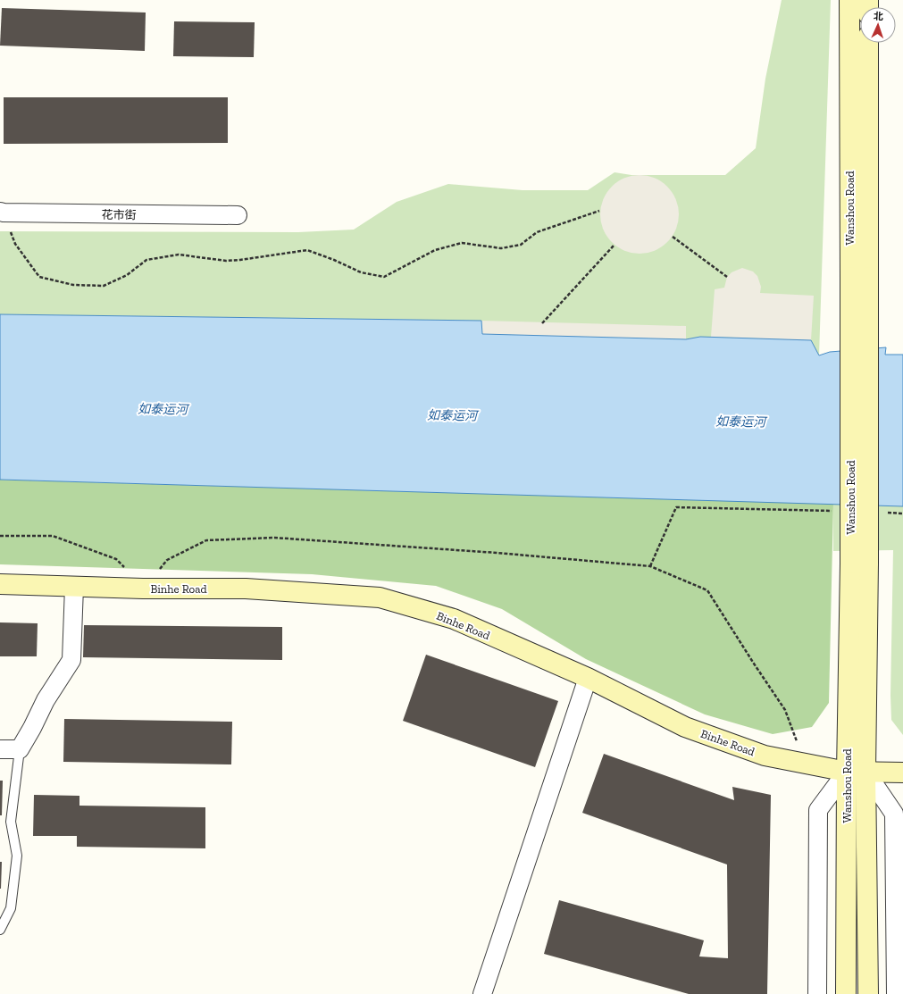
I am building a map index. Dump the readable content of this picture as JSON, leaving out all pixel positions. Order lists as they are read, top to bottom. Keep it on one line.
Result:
{"streets":{"main road":["Wanshou Road","Binhe Road"],"street":["花市街"]},"crossings":[["Wanshou Road","Binhe Road"]],"water":["如泰运河"],"north":"top"}
